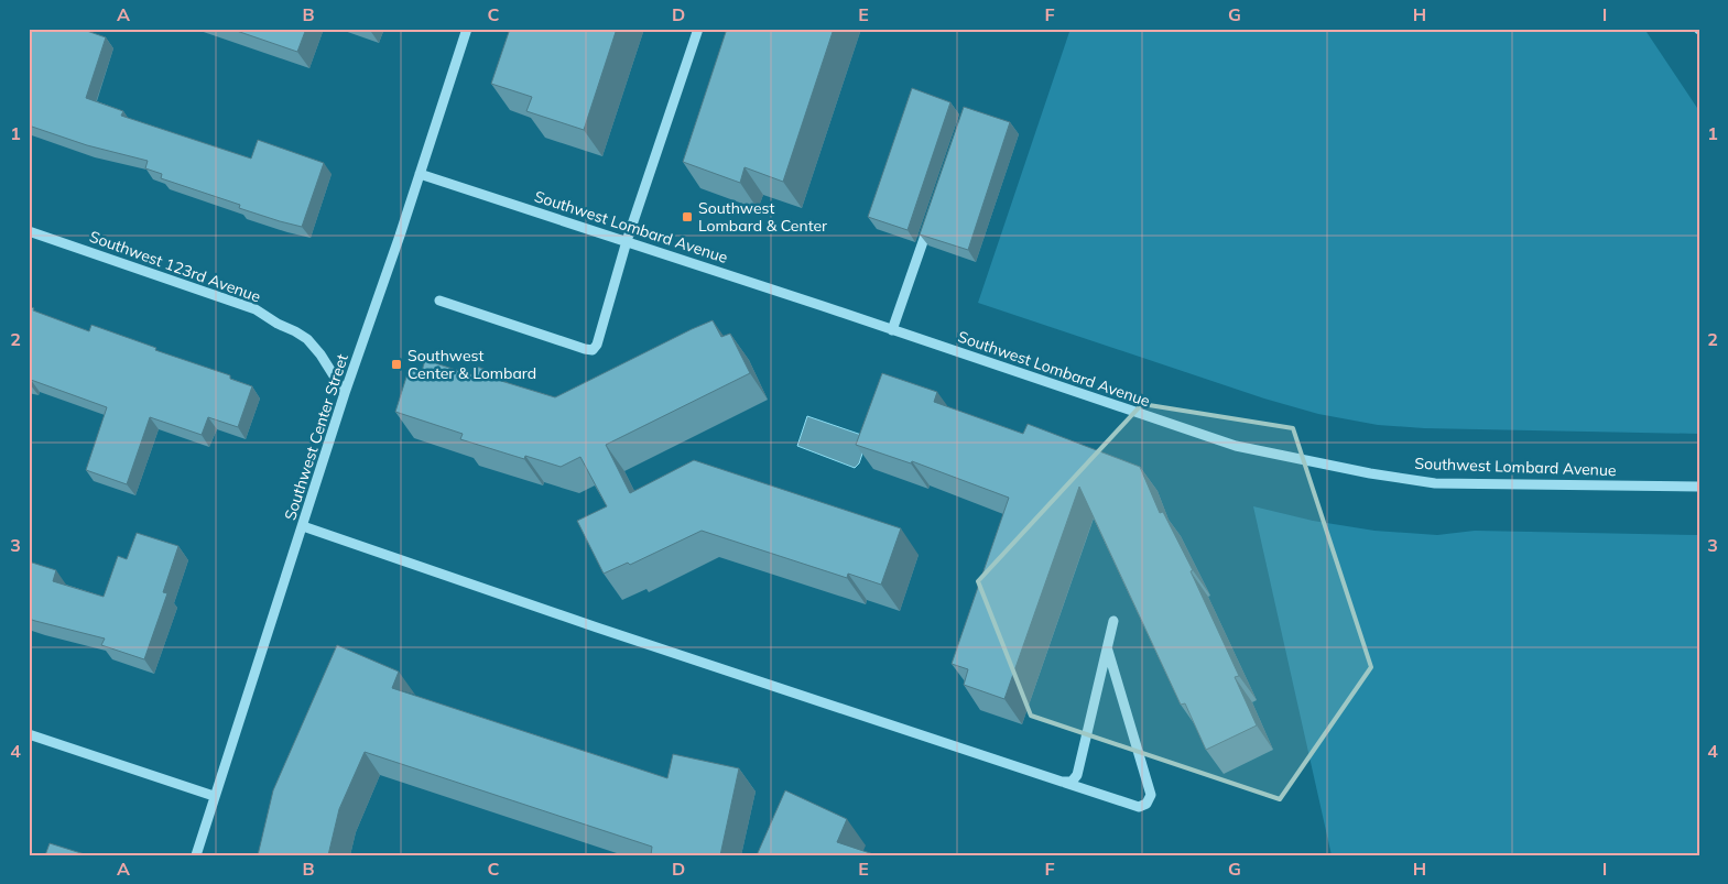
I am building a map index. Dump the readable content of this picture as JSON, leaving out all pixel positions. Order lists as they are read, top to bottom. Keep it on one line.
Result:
{"streets":{"street":["Southwest Lombard Avenue","Southwest 123rd Avenue","Southwest Center Street"]},"crossings":[["Southwest Lombard Avenue","Southwest Center Street"],["Southwest 123rd Avenue","Southwest Center Street"]],"places":{"transit":["Southwest Lombard & Center","Southwest Center & Lombard"]},"grid":{"columns":["A","B","C","D","E","F","G","H","I"],"rows":["1","2","3","4"]}}
